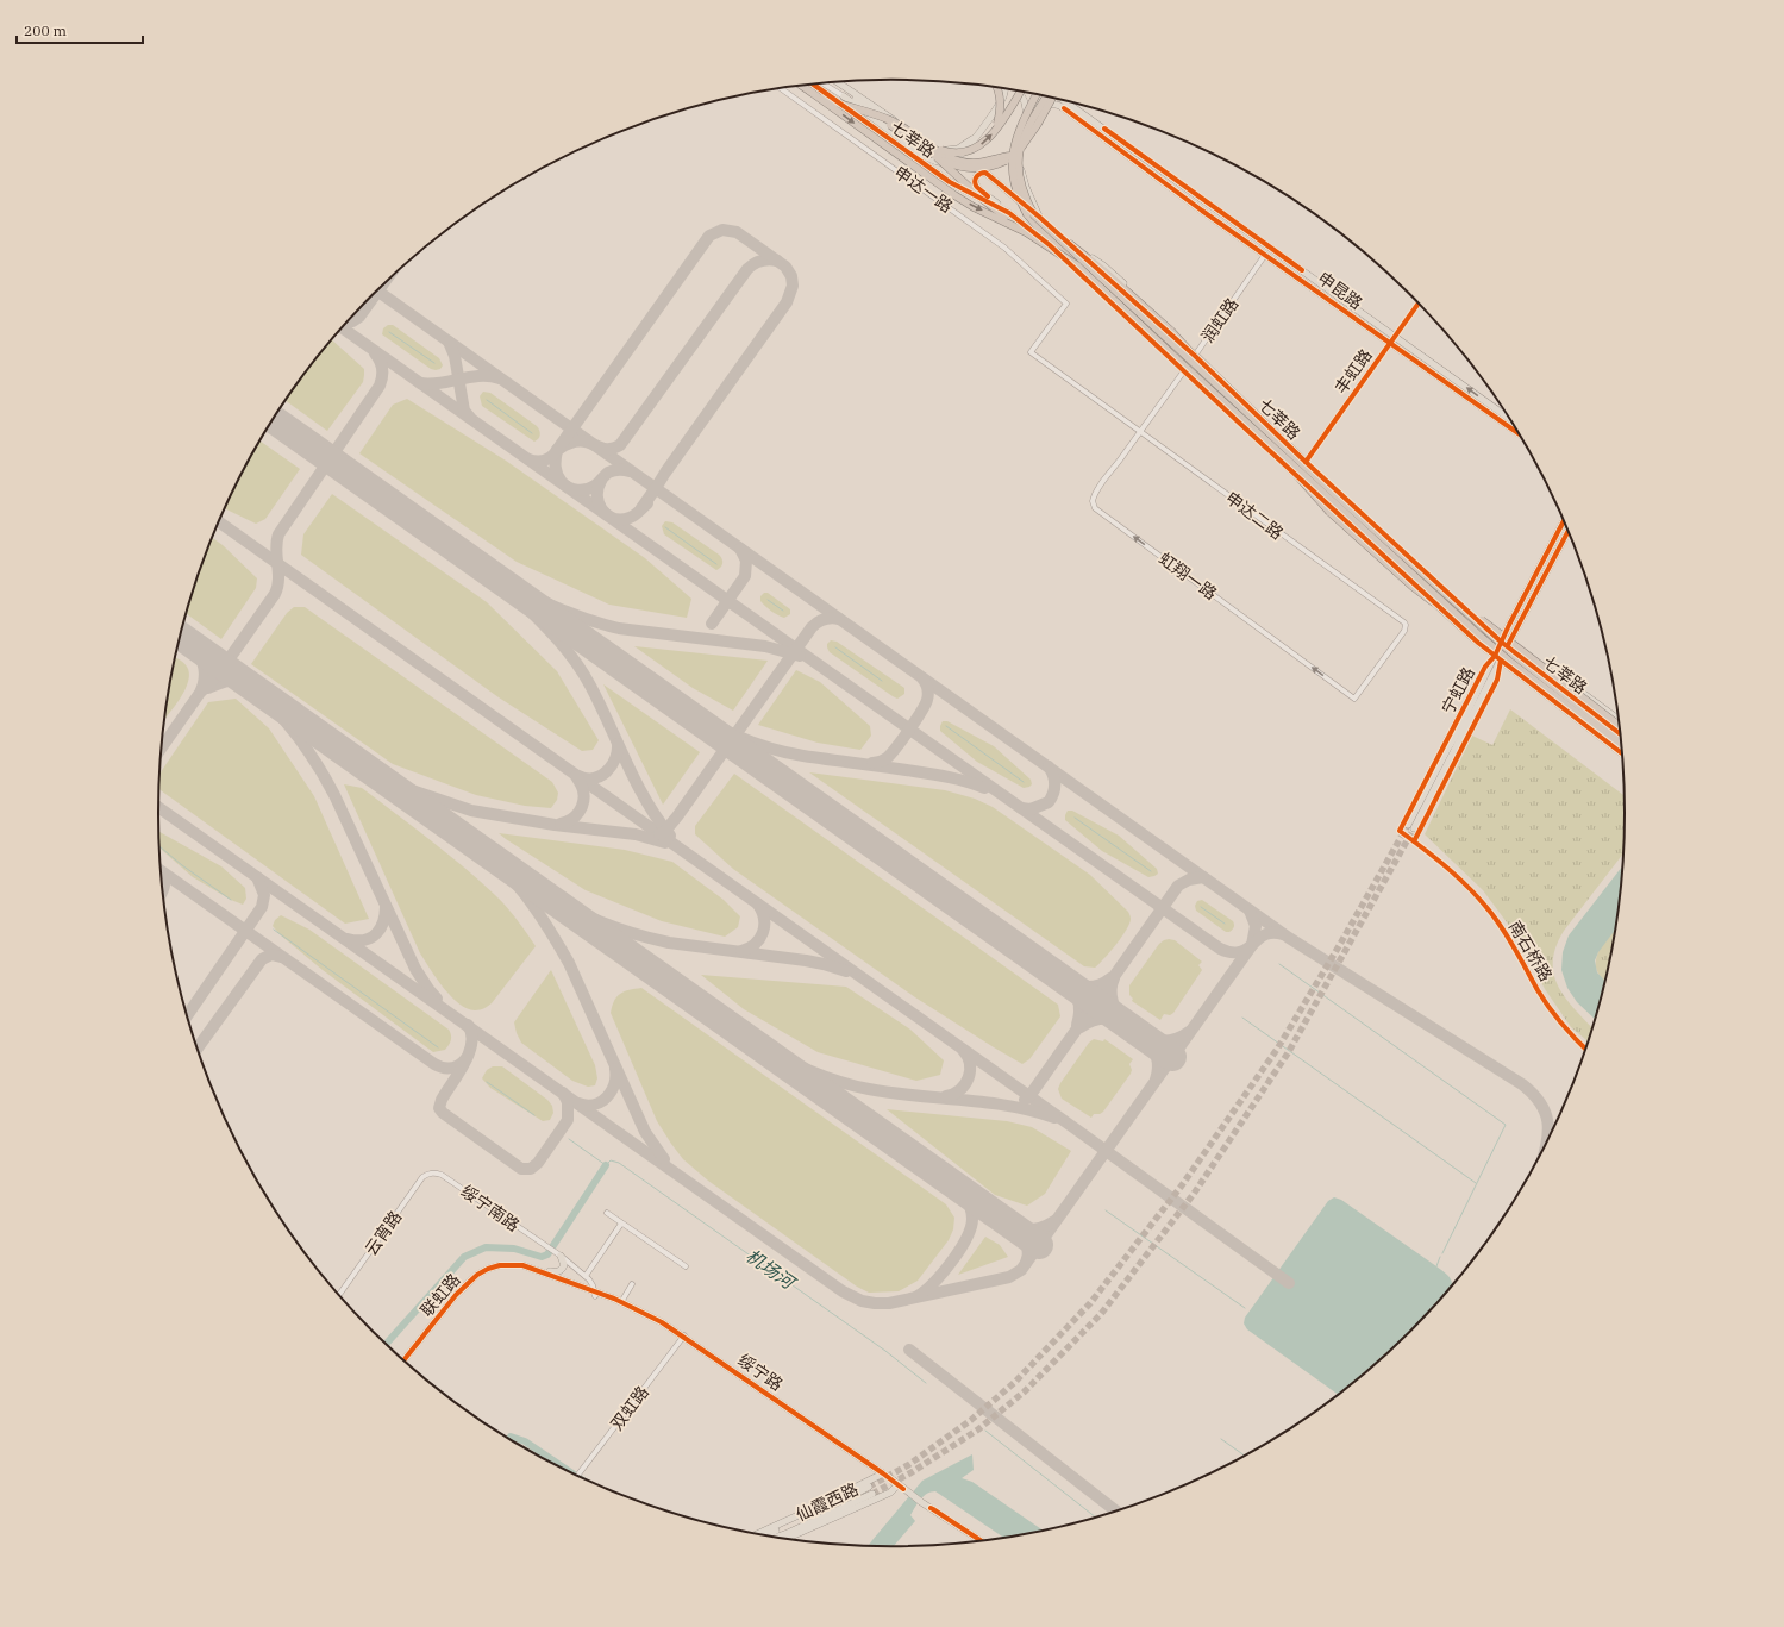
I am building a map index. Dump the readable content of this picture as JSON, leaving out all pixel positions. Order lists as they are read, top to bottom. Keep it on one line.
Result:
{"streets":{"main road":["七莘路","申昆路","宁虹路","联虹路","绥宁路","仙霞西路"],"street":["申达一路","润虹路","丰虹路","申达二路","虹翔一路","南石桥路","绥宁南路","云宵路","双虹路"]},"crossings":[["七莘路","润虹路"],["七莘路","丰虹路"],["七莘路","宁虹路"],["申达一路","申达二路"],["申昆路","润虹路"],["申昆路","丰虹路"],["润虹路","申达二路"],["润虹路","虹翔一路"],["申达二路","虹翔一路"],["宁虹路","南石桥路"],["绥宁南路","云宵路"],["联虹路","绥宁路"],["绥宁路","双虹路"],["绥宁路","仙霞西路"]],"one_way":["虹翔一路"],"water":["机场河"],"scale_bar":"200 m"}
